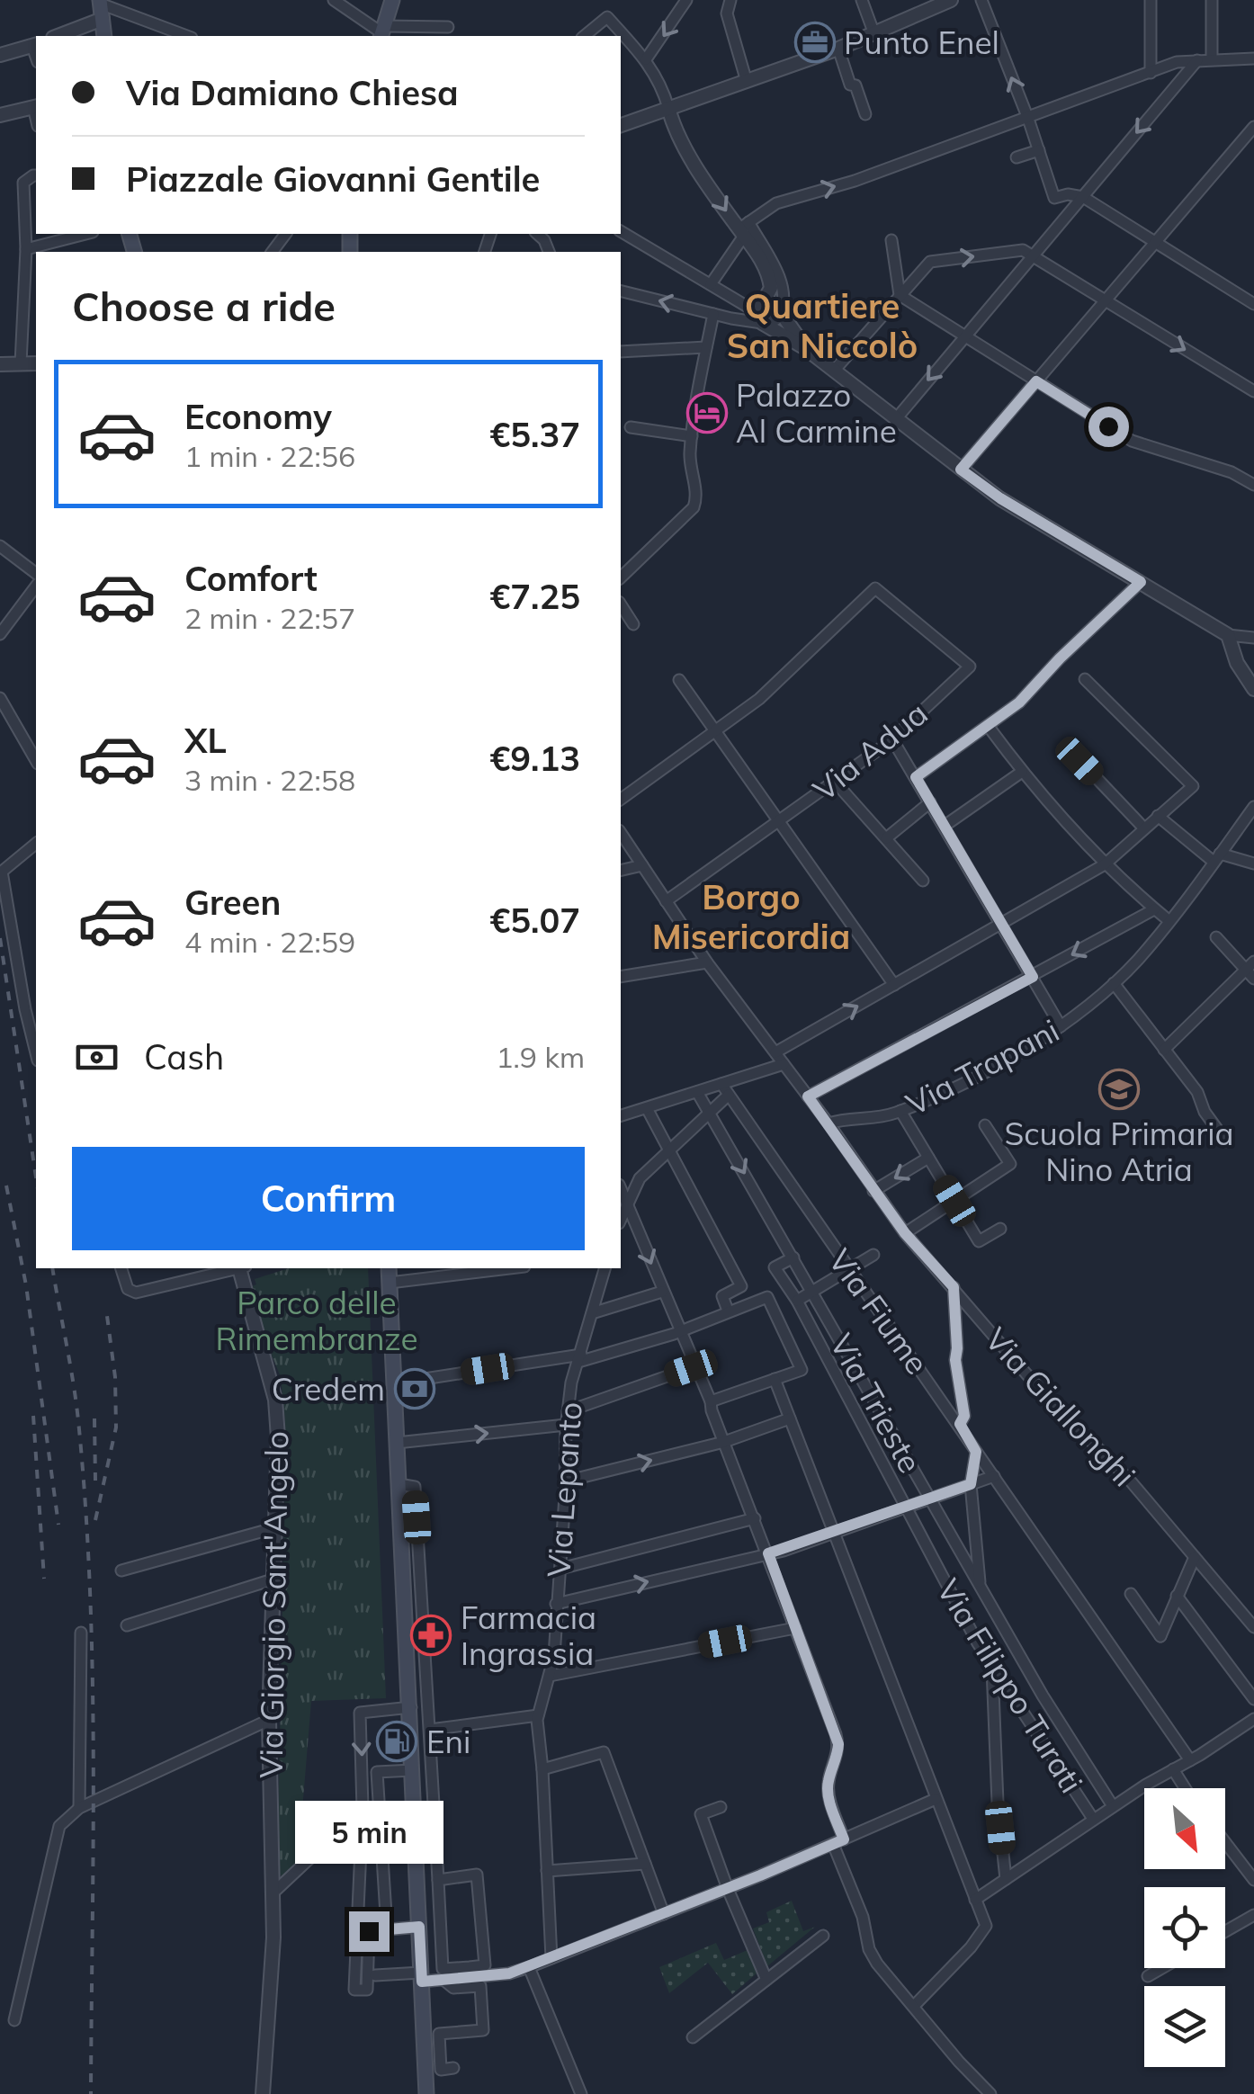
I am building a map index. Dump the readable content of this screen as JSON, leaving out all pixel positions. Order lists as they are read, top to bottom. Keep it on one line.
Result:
{"streets":{"street":["Via Adua","Via Trapani","Via Fiume","Via Trieste","Via Giallonghi","Via Lepanto","Via Giorgio Sant'Angelo","Via Filippo Turati"]},"crossings":[["Via Adua","Via Giallonghi"],["Via Trapani","Via Giallonghi"],["Via Trieste","Via Filippo Turati"]],"districts":["Quartiere San Niccolò","Borgo Misericordia"],"parks":["Parco delle Rimembranze"],"places":{"office":["Punto Enel"],"hotel":["Palazzo Al Carmine"],"school or university":["Scuola Primaria Nino Atria"],"bank":["Credem"],"pharmacy":["Farmacia Ingrassia"],"fuel station":["Eni"]},"north":"bottom right","page":{"banner":["Via Damiano Chiesa","Piazzale Giovanni Gentile"],"heading":"Choose a ride","list":[{"name":"Economy","note":"1 min · 22:56","value":"€5.37"},{"name":"Comfort","note":"2 min · 22:57","value":"€7.25"},{"name":"XL","note":"3 min · 22:58","value":"€9.13"},{"name":"Green","note":"4 min · 22:59","value":"€5.07"}],"pay":["Cash","1.9 km"],"buttons":"Confirm","bubble":"5 min"}}
